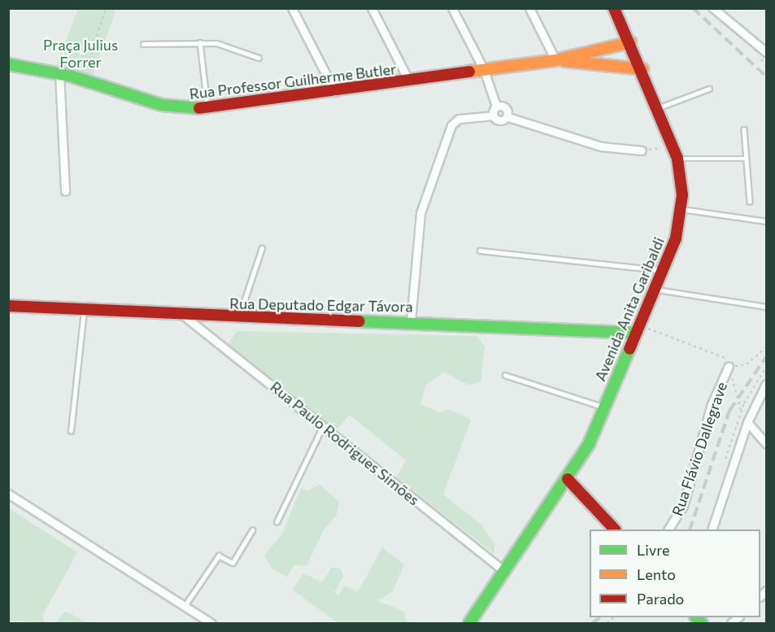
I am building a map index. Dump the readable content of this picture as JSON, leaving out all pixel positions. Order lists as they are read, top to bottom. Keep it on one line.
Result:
{"streets":{"main road":["Rua Professor Guilherme Butler","Rua Deputado Edgar Távora","Avenida Anita Garibaldi"],"street":["Rua Paulo Rodrigues Simões","Rua Flávio Dallegrave"]},"crossings":[["Rua Professor Guilherme Butler","Avenida Anita Garibaldi"],["Rua Deputado Edgar Távora","Avenida Anita Garibaldi"],["Rua Deputado Edgar Távora","Rua Paulo Rodrigues Simões"],["Avenida Anita Garibaldi","Rua Paulo Rodrigues Simões"]],"parks":["Praça Julius Forrer"],"legend":["Livre","Lento","Parado"]}
